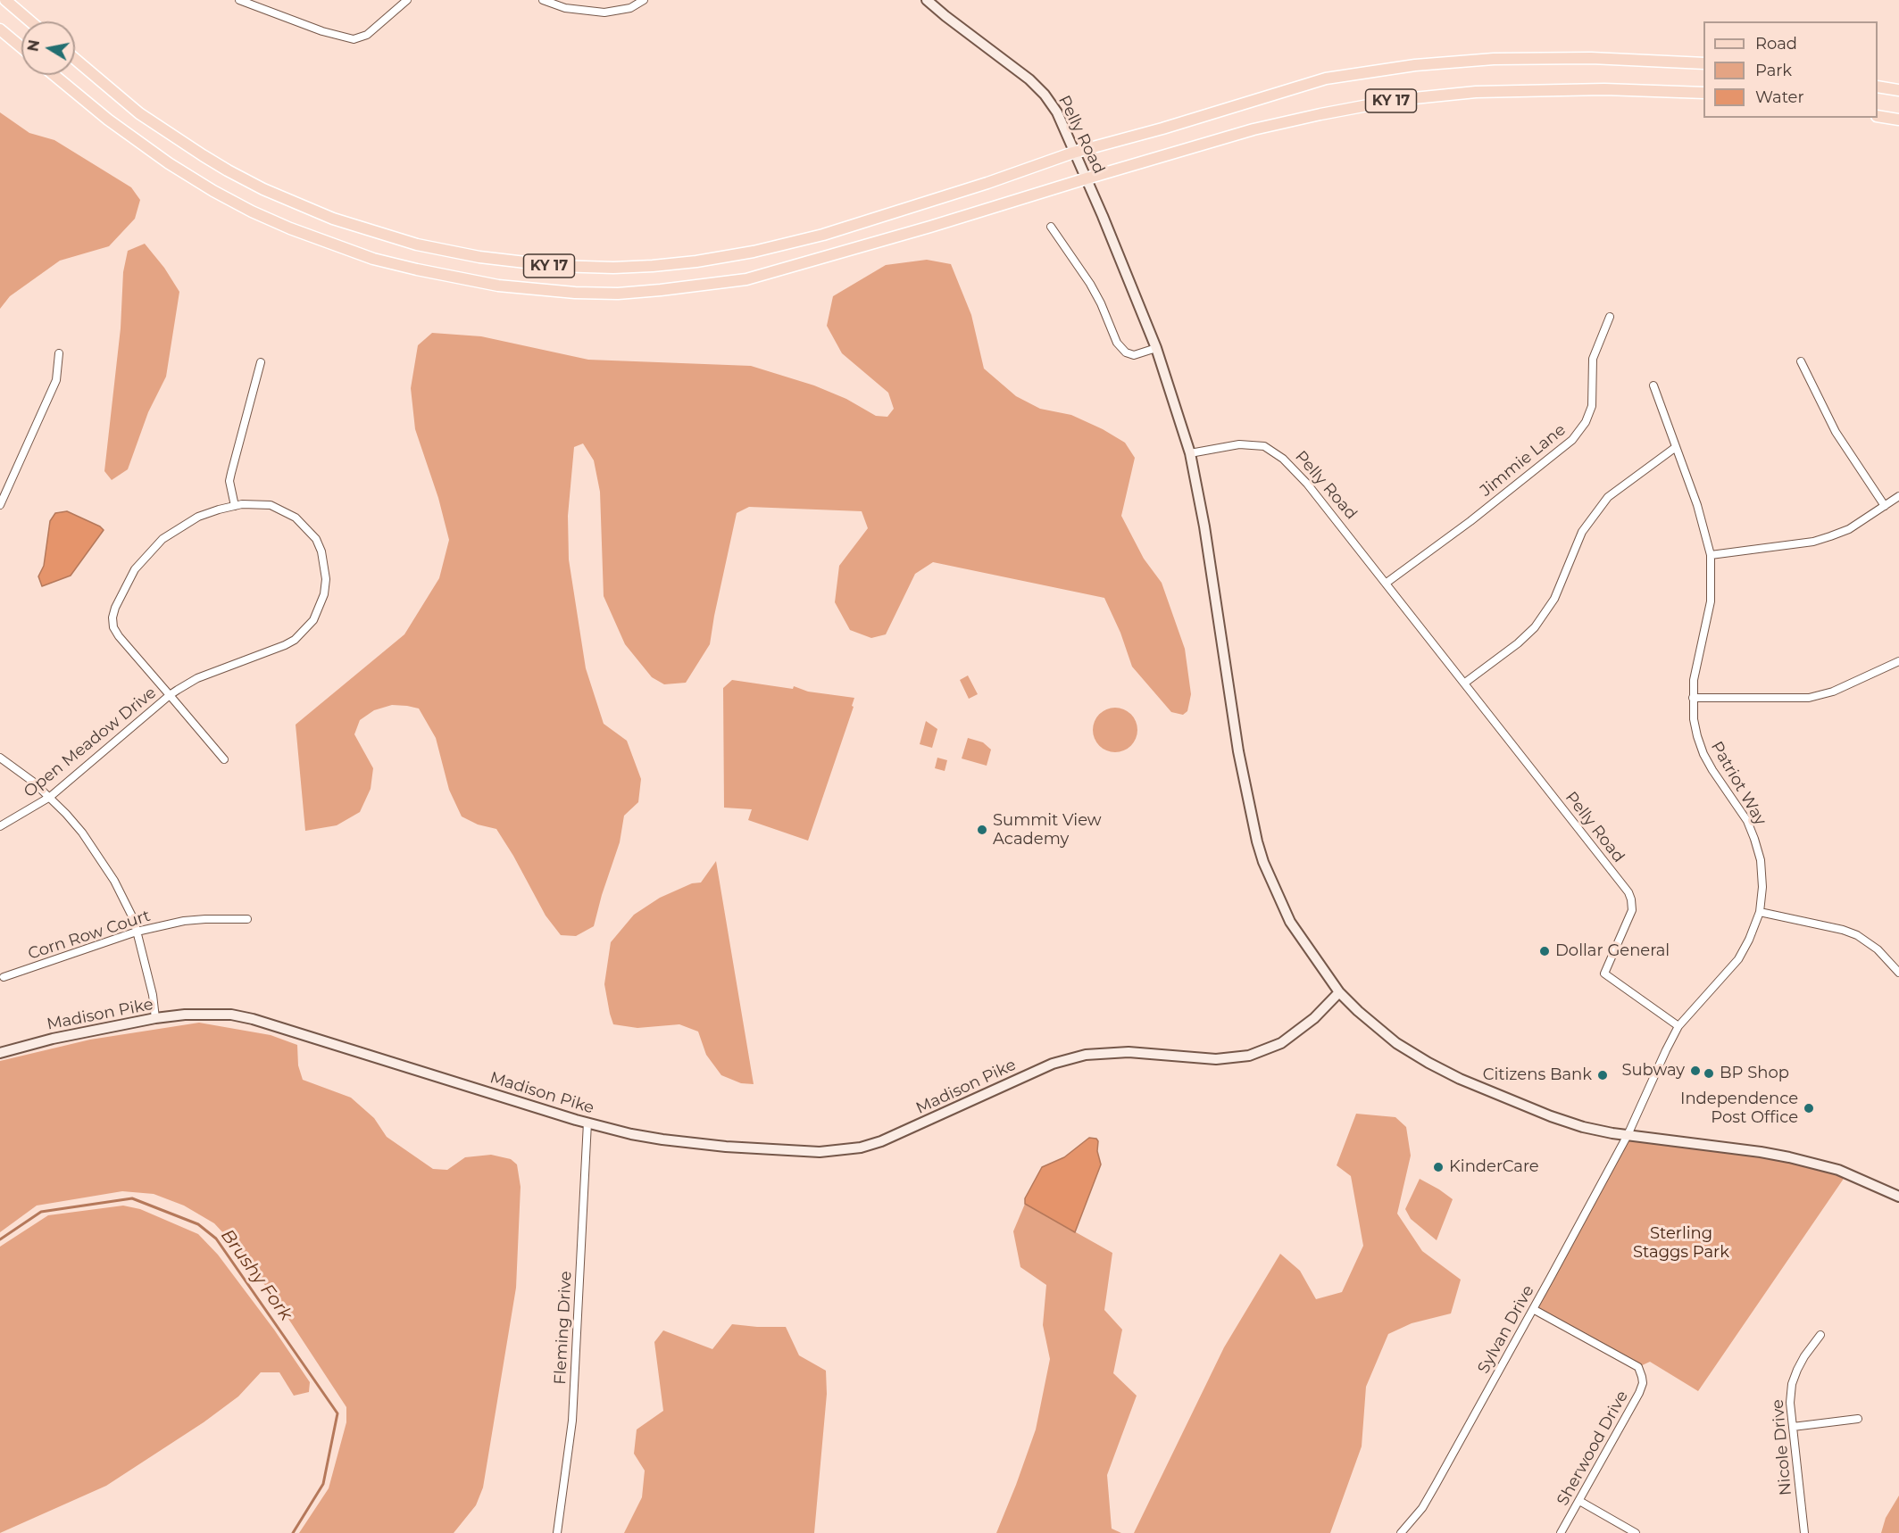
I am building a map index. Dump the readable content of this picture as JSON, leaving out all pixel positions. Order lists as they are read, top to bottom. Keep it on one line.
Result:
{"streets":{"main road":["KY 17"],"street":["Pelly Road","Jimmie Lane","Open Meadow Drive","Patriot Way","Corn Row Court","Madison Pike","Fleming Drive","Sylvan Drive","Nicole Drive","Sherwood Drive"]},"crossings":[["KY 17","Pelly Road"],["Pelly Road","Jimmie Lane"],["Pelly Road","Patriot Way"],["Patriot Way","Sylvan Drive"],["Madison Pike","Fleming Drive"],["Sylvan Drive","Sherwood Drive"]],"water":["Brushy Fork"],"parks":["Sterling Staggs Park"],"places":["Summit View Academy","Dollar General","Subway","BP Shop","Citizens Bank","Independence Post Office","KinderCare"],"legend":["Road","Park","Water"],"north":"left"}
